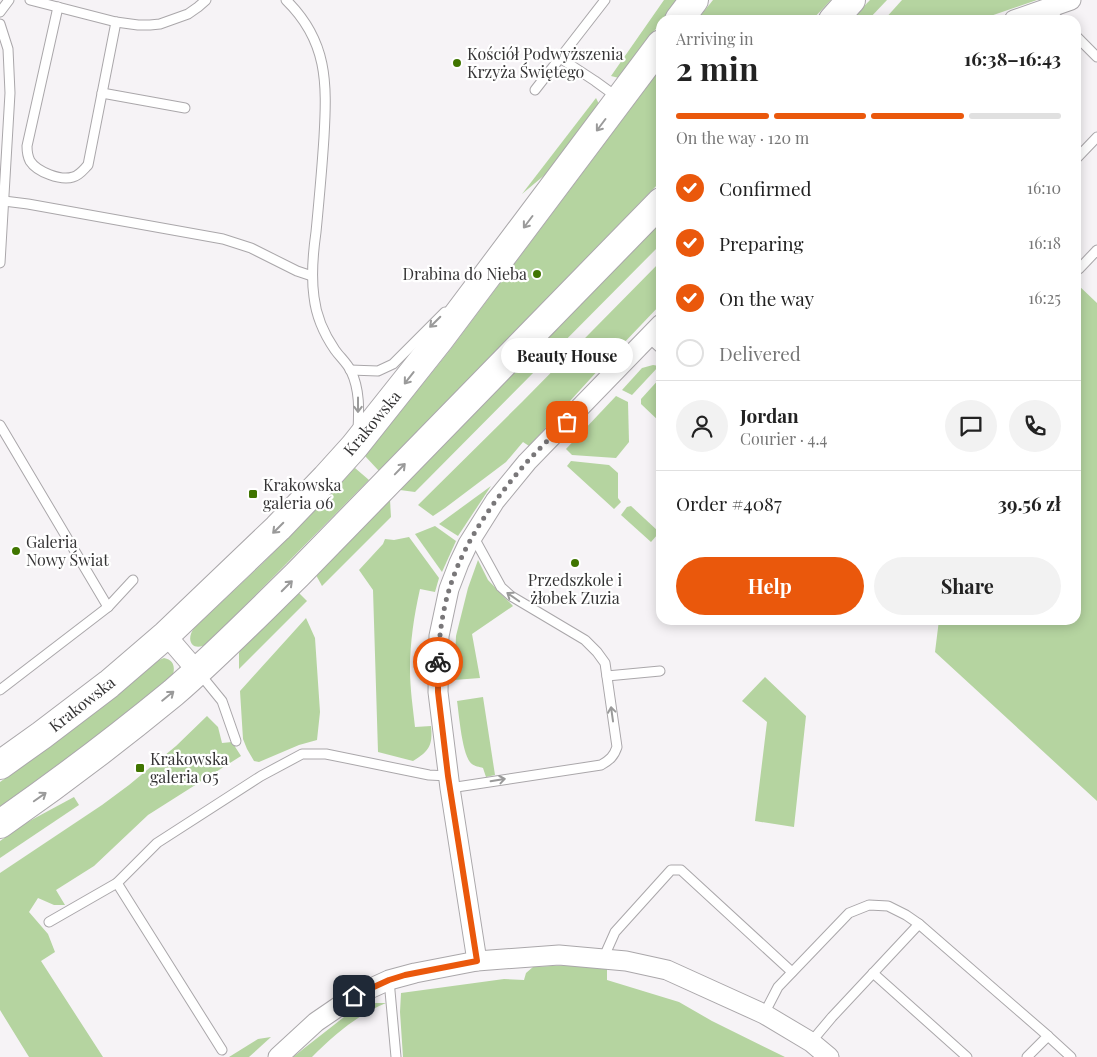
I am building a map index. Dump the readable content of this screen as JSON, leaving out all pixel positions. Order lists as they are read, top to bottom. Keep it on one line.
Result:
{"streets":{"main road":["Krakowska"]},"places":{"other":["Kościół Podwyższenia Krzyża Świętego","Drabina do Nieba","Beauty House","Galeria Nowy Świat","Przedszkole i żłobek Zuzia"],"transit":["Krakowska galeria 06","Krakowska galeria 05"]},"page":{"heading":["2 min","Arriving in","16:38–16:43"],"panel":["Jordan","Courier · 4.4","Order #4087","39.56 zł"],"bar":"On the way · 120 m","list":[["Confirmed","16:10"],["Preparing","16:18"],["On the way","16:25"],"Delivered"],"bubble":"Beauty House","buttons":["Help","Share"]}}
